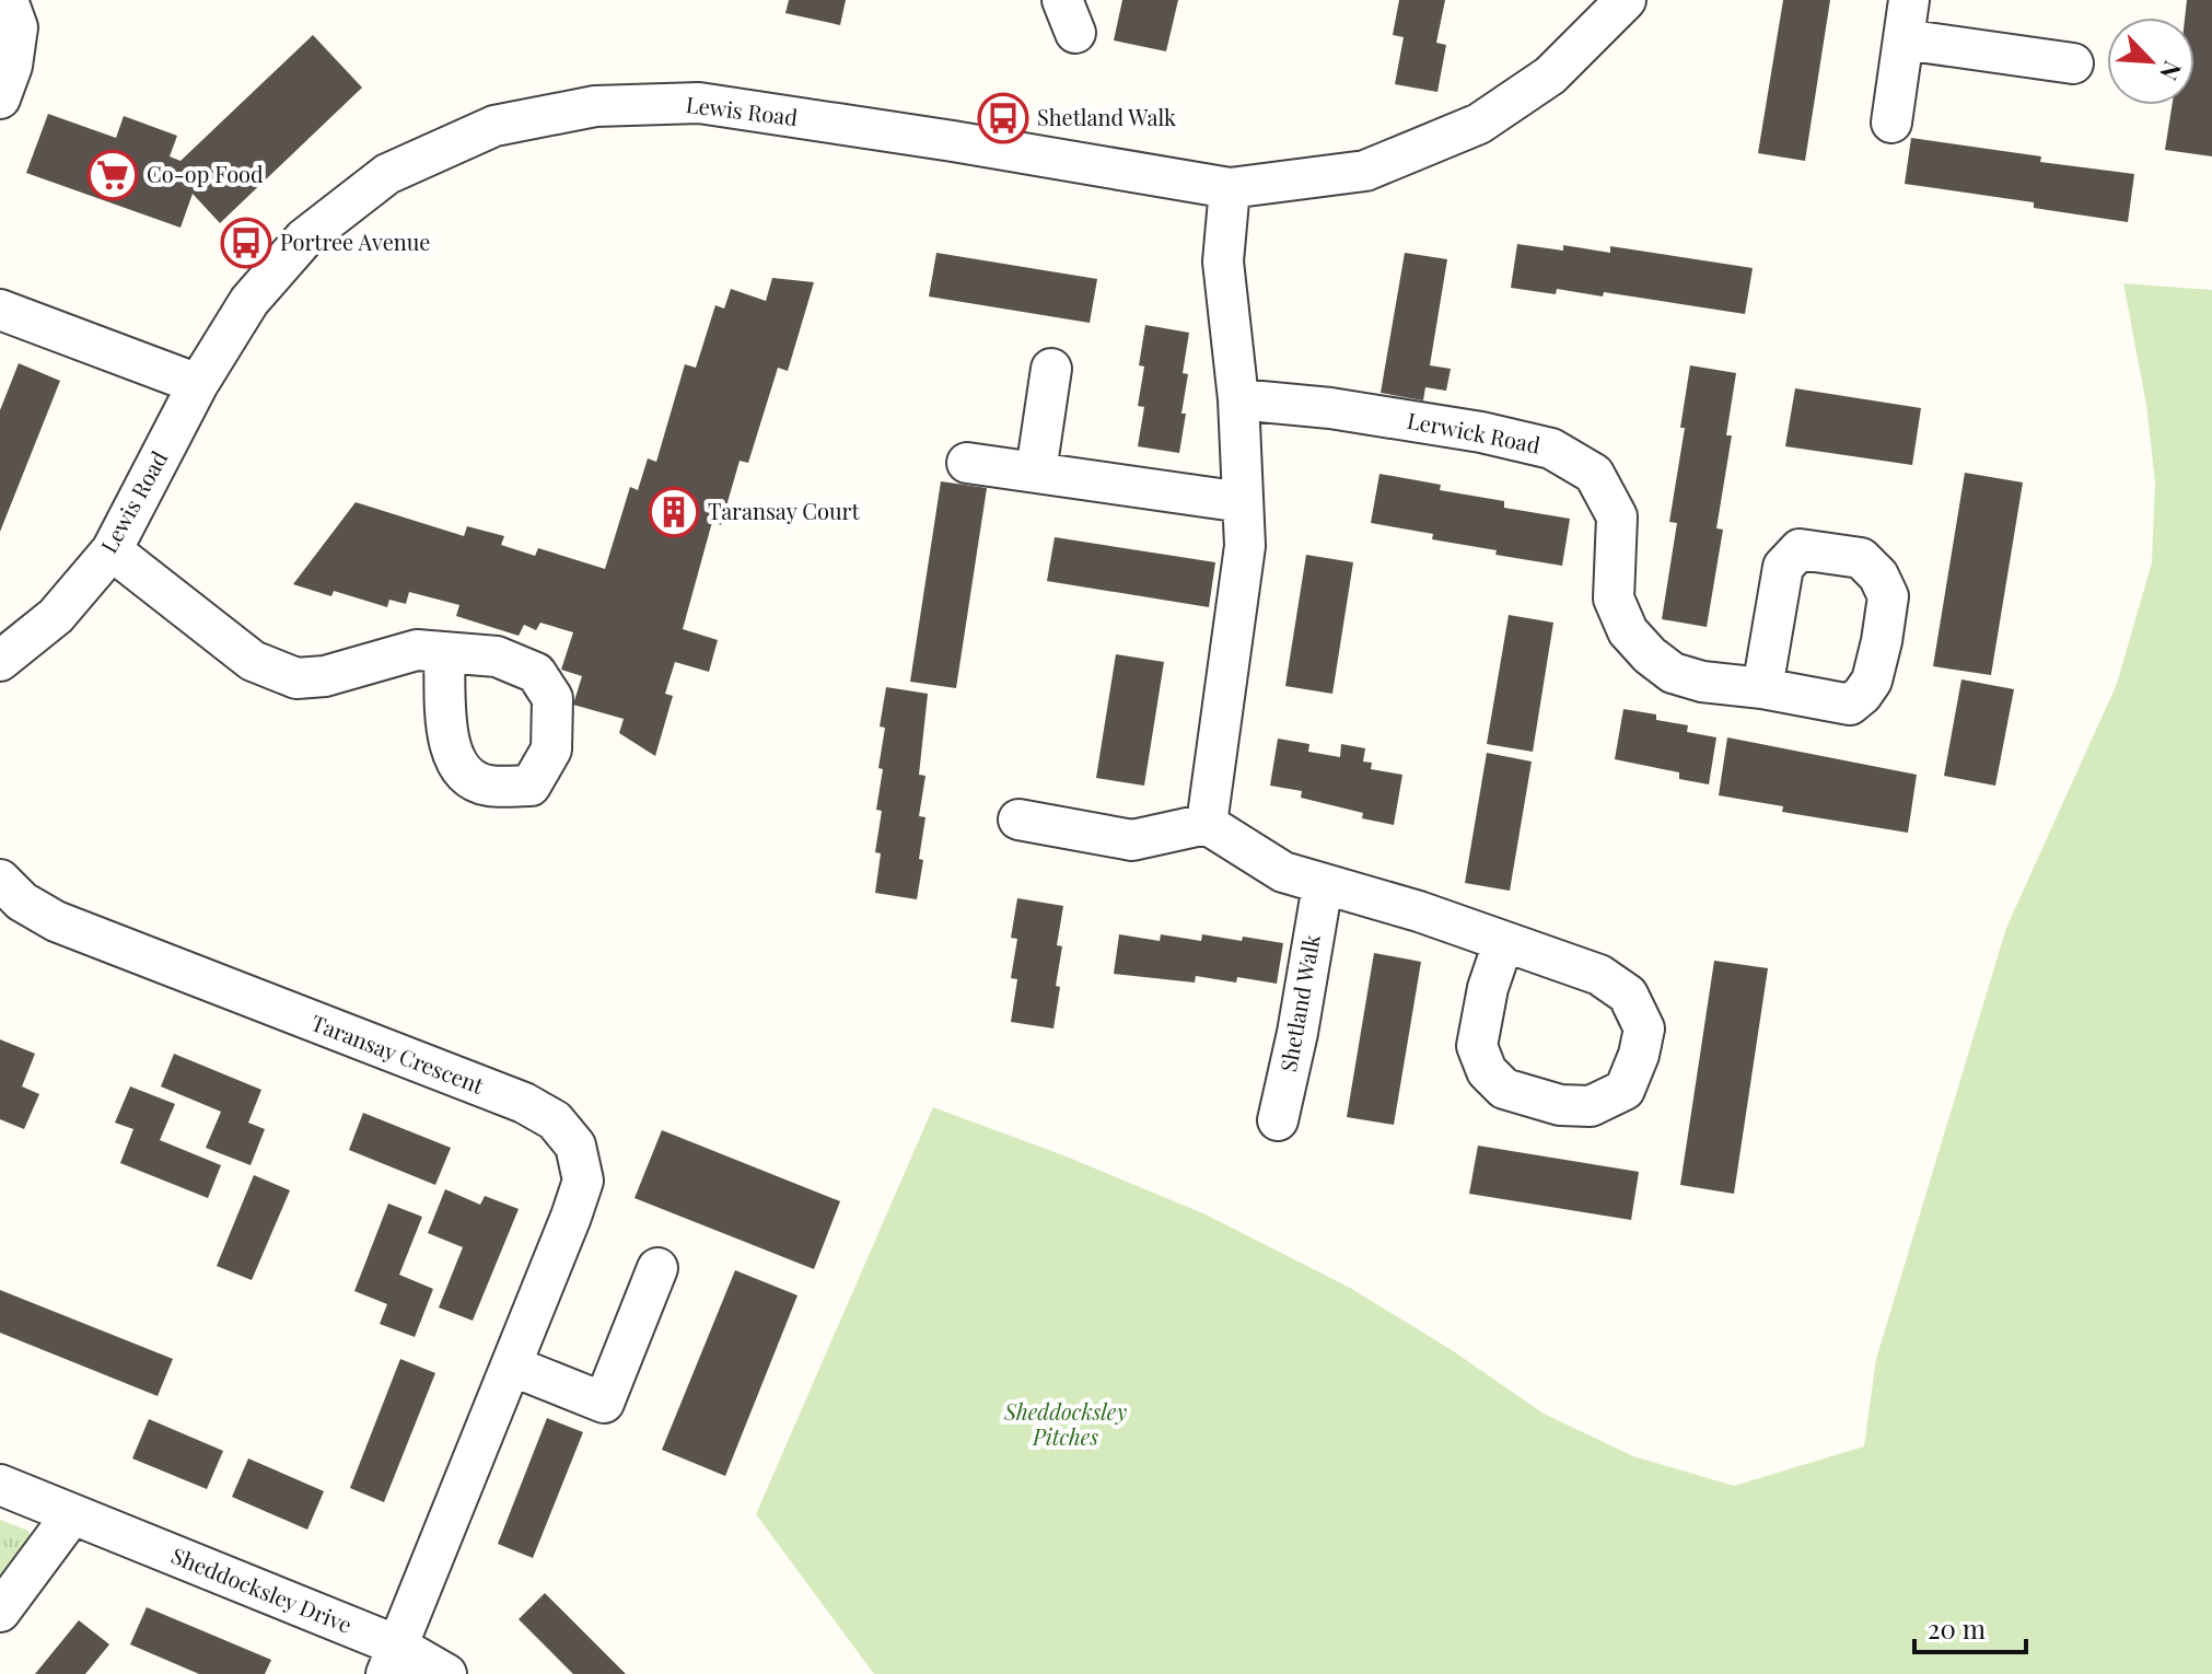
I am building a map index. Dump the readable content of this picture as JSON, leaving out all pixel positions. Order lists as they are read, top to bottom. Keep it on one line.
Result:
{"streets":{"street":["Lewis Road","Lerwick Road","Shetland Walk","Taransay Crescent","Sheddocksley Drive"]},"crossings":[["Taransay Crescent","Sheddocksley Drive"]],"parks":["Sheddocksley Pitches"],"places":{"bus stop":["Shetland Walk","Portree Avenue"],"supermarket":["Co-op Food"],"building":["Taransay Court"]},"scale_bar":"20 m","north":"bottom right"}
